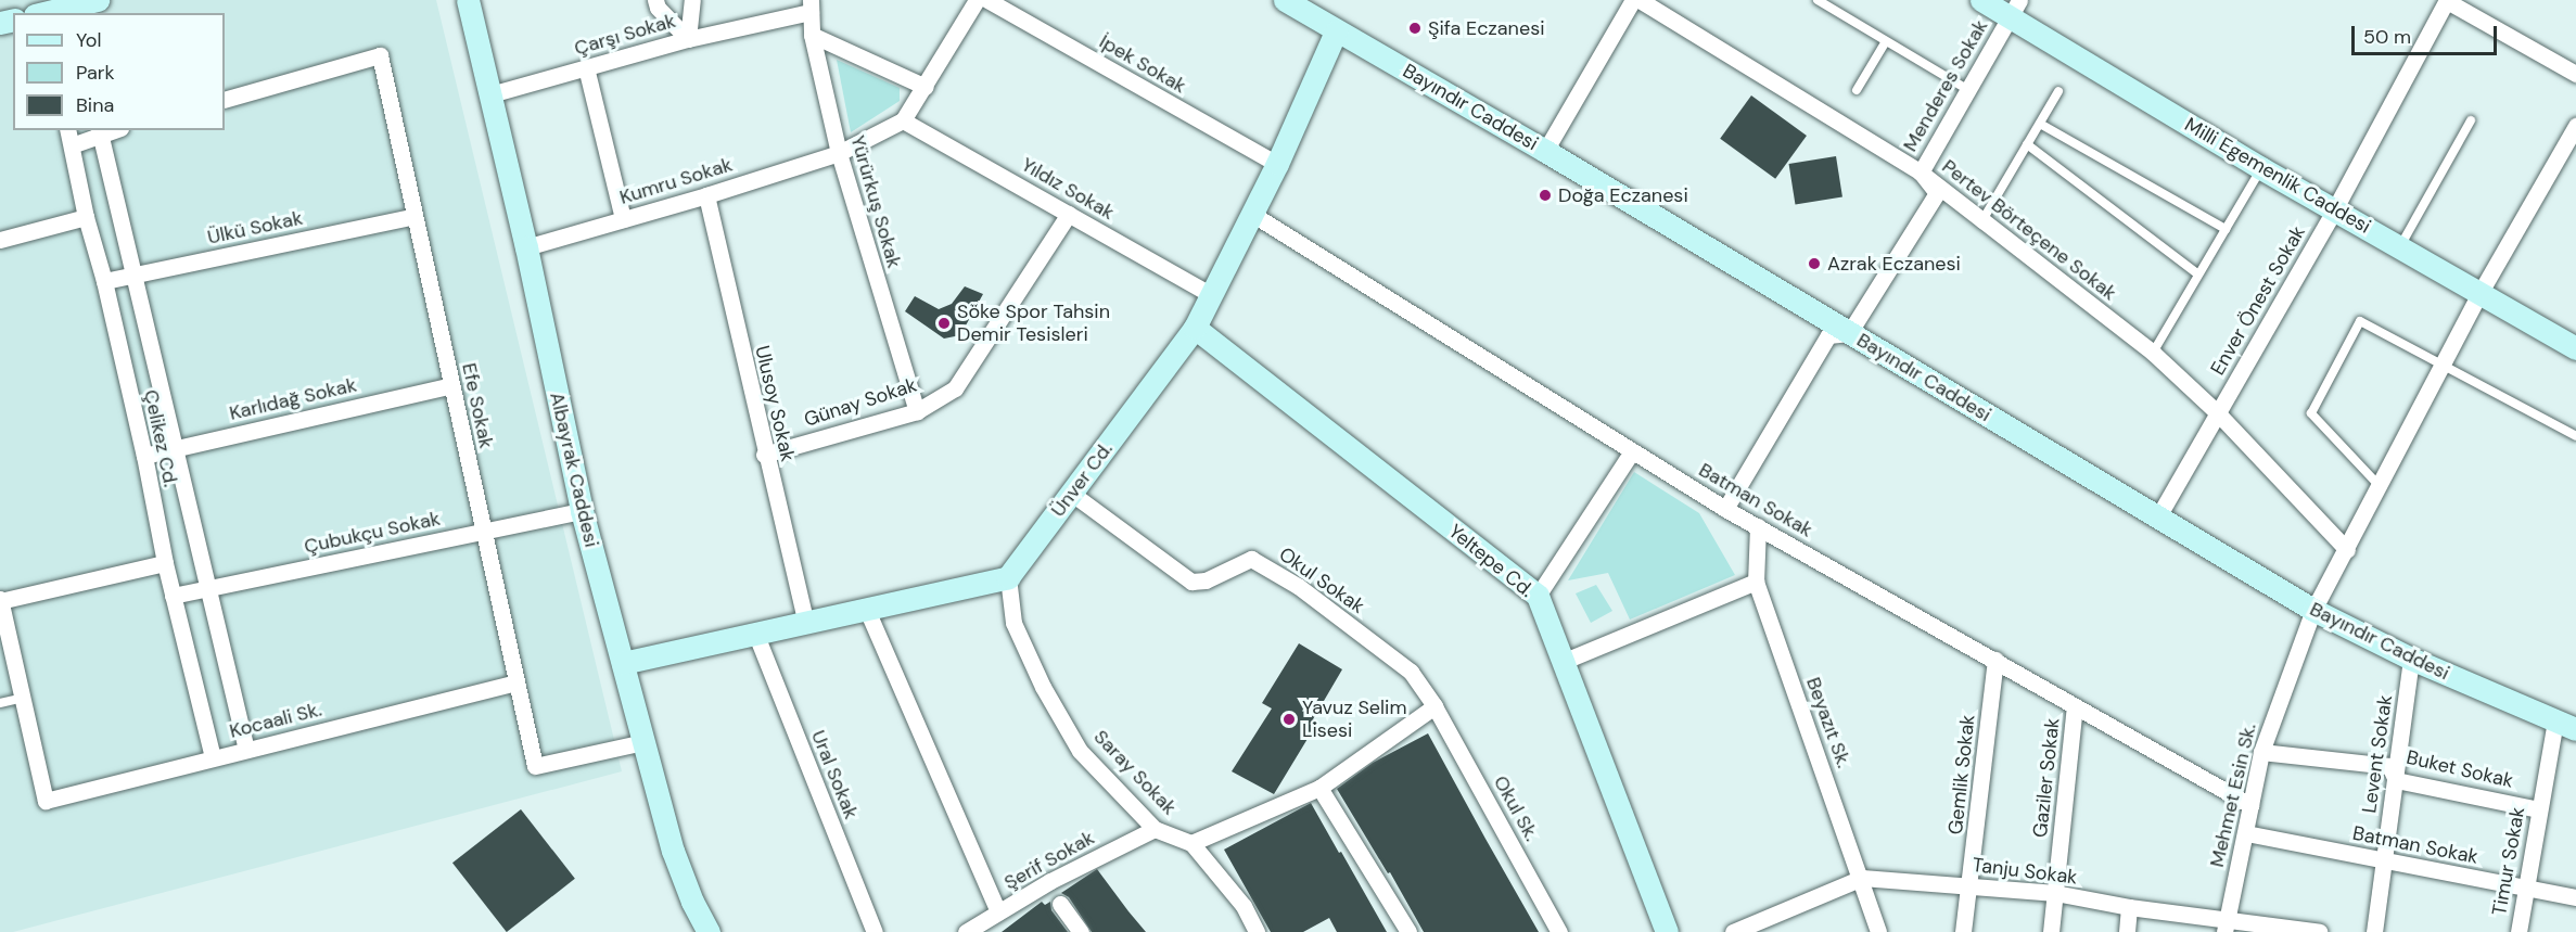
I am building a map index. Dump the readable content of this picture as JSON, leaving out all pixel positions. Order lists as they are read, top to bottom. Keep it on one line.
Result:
{"streets":{"street":["Çarşı Sokak","İpek Sokak","Menderes Sokak","Bayındır Caddesi","Milli Egemenlik Caddesi","Kumru Sokak","Yıldız Sokak","Yürürkuş Sokak","Ülkü Sokak","Pertev Börteçene Sokak","Enver Önest Sokak","Karlıdağ Sokak","Günay Sokak","Ulusoy Sokak","Efe Sokak","Çelikez Cd.","Albayrak Caddesi","Ünver Cd.","Batman Sokak","Çubukçu Sokak","Yeltepe Cd.","Okul Sokak","Kocaali Sk.","Beyazıt Sk.","Levent Sokak","Buket Sokak","Saray Sokak","Ural Sokak","Gemlik Sokak","Gaziler Sokak","Mehmet Esin Sk.","Okul Sk.","Şerif Sokak","Timur Sokak","Tanju Sokak"]},"crossings":[["Çarşı Sokak","Yürürkuş Sokak"],["Çarşı Sokak","Albayrak Caddesi"],["İpek Sokak","Ünver Cd."],["Menderes Sokak","Bayındır Caddesi"],["Menderes Sokak","Milli Egemenlik Caddesi"],["Menderes Sokak","Pertev Börteçene Sokak"],["Bayındır Caddesi","Enver Önest Sokak"],["Bayındır Caddesi","Ünver Cd."],["Bayındır Caddesi","Levent Sokak"],["Bayındır Caddesi","Mehmet Esin Sk."],["Bayındır Caddesi","Timur Sokak"],["Milli Egemenlik Caddesi","Enver Önest Sokak"],["Milli Egemenlik Caddesi","Mehmet Esin Sk."],["Kumru Sokak","Yıldız Sokak"],["Kumru Sokak","Yürürkuş Sokak"],["Kumru Sokak","Ulusoy Sokak"],["Kumru Sokak","Albayrak Caddesi"],["Yıldız Sokak","Günay Sokak"],["Yıldız Sokak","Ünver Cd."],["Yürürkuş Sokak","Günay Sokak"],["Ülkü Sokak","Efe Sokak"],["Ülkü Sokak","Çelikez Cd."],["Pertev Börteçene Sokak","Enver Önest Sokak"],["Pertev Börteçene Sokak","Mehmet Esin Sk."],["Karlıdağ Sokak","Efe Sokak"],["Karlıdağ Sokak","Çelikez Cd."],["Günay Sokak","Ulusoy Sokak"],["Efe Sokak","Albayrak Caddesi"],["Efe Sokak","Çubukçu Sokak"],["Efe Sokak","Kocaali Sk."],["Çelikez Cd.","Çubukçu Sokak"],["Çelikez Cd.","Kocaali Sk."],["Albayrak Caddesi","Çubukçu Sokak"],["Ünver Cd.","Batman Sokak"],["Ünver Cd.","Yeltepe Cd."],["Ünver Cd.","Okul Sokak"],["Ünver Cd.","Saray Sokak"],["Batman Sokak","Beyazıt Sk."],["Batman Sokak","Levent Sokak"],["Batman Sokak","Gemlik Sokak"],["Batman Sokak","Gaziler Sokak"],["Batman Sokak","Mehmet Esin Sk."],["Batman Sokak","Timur Sokak"],["Okul Sokak","Okul Sk."],["Beyazıt Sk.","Tanju Sokak"],["Levent Sokak","Buket Sokak"],["Buket Sokak","Mehmet Esin Sk."],["Buket Sokak","Timur Sokak"],["Saray Sokak","Şerif Sokak"],["Gemlik Sokak","Tanju Sokak"],["Gaziler Sokak","Tanju Sokak"],["Mehmet Esin Sk.","Tanju Sokak"]],"places":["Şifa Eczanesi","Doğa Eczanesi","Azrak Eczanesi","Söke Spor Tahsin Demir Tesisleri","Yavuz Selim Lisesi"],"legend":["Yol","Park","Bina"],"scale_bar":"50 m"}
